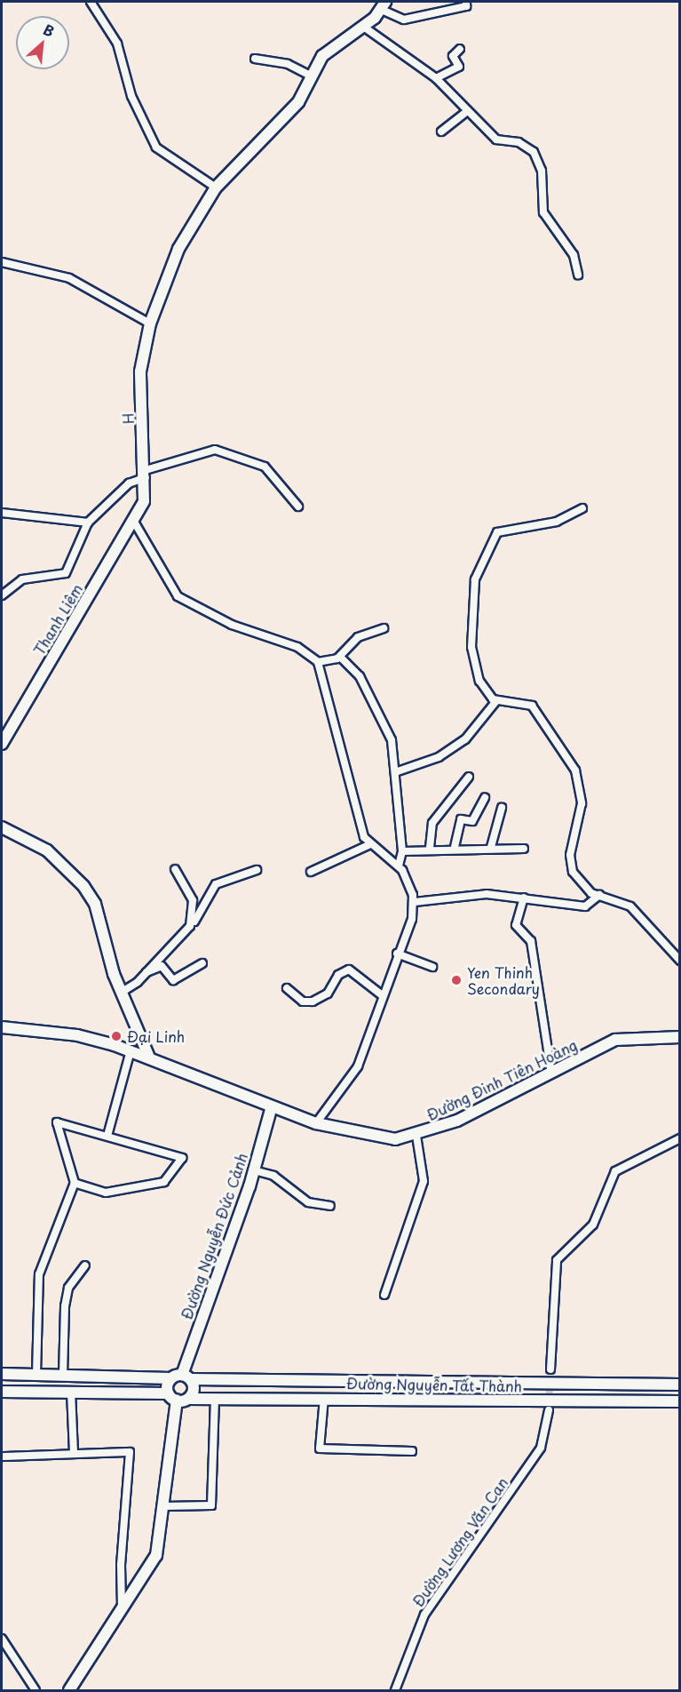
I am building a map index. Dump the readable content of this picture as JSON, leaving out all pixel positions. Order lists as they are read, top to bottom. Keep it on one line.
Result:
{"streets":{"main road":["H","Thanh Liêm","Đường Đinh Tiên Hoàng","Đường Nguyễn Đức Cảnh","Đường Nguyễn Tất Thành"],"street":["Đường Lương Văn Can"]},"crossings":[["H","Thanh Liêm"],["Đường Đinh Tiên Hoàng","Đường Nguyễn Đức Cảnh"],["Đường Nguyễn Đức Cảnh","Đường Nguyễn Tất Thành"]],"places":["Yen Thinh Secondary","Đại Linh"],"north":"top right"}
